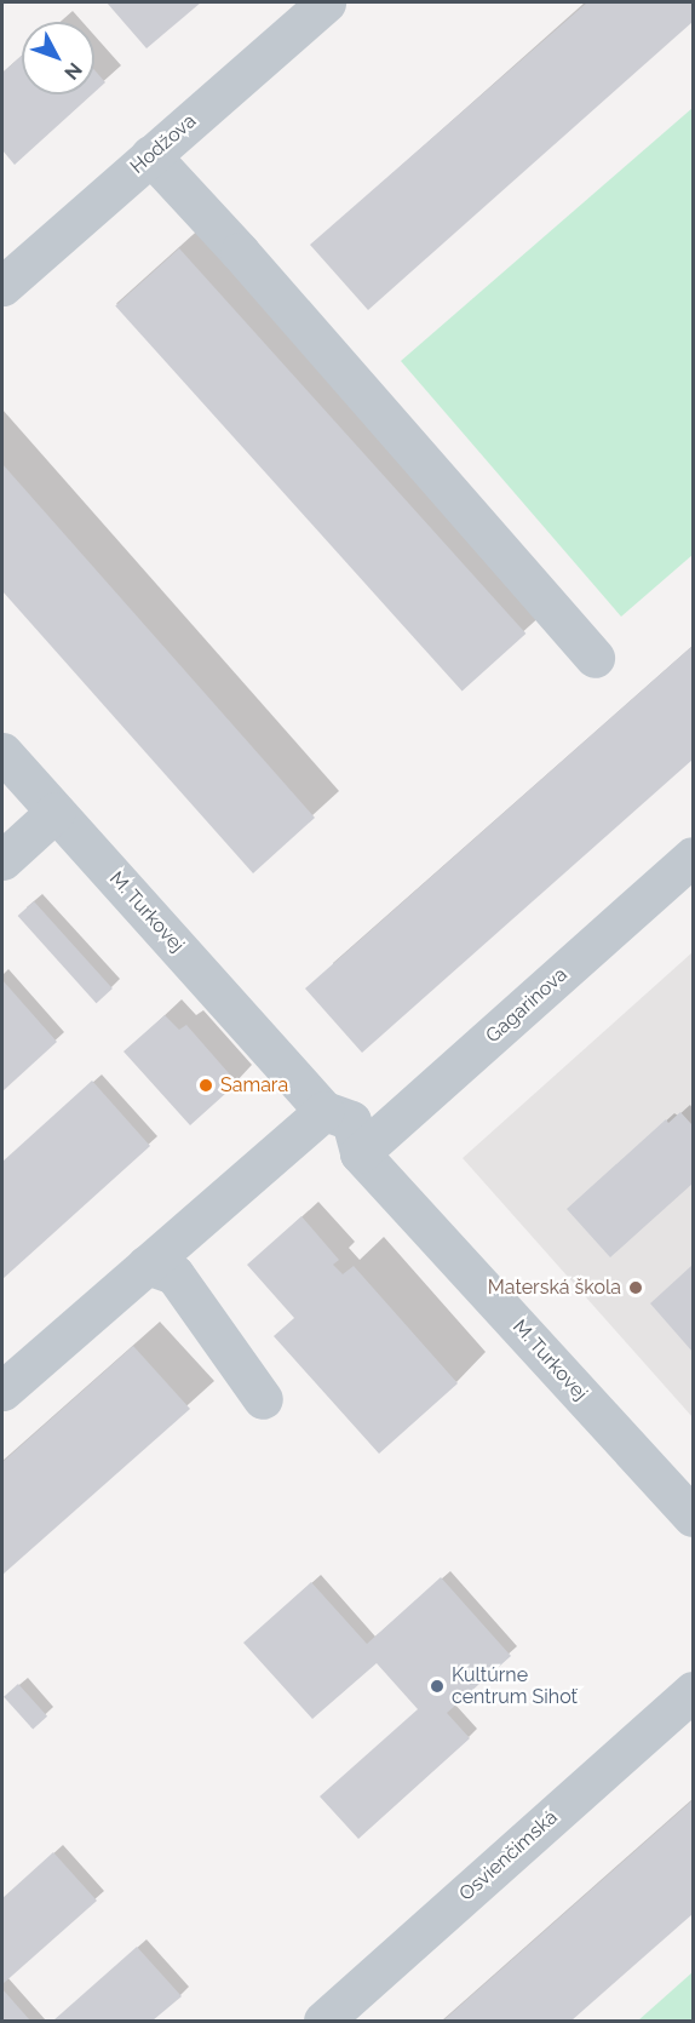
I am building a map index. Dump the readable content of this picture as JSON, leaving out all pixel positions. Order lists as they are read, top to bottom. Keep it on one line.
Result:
{"streets":{"street":["Hodžova","M. Turkovej","Gagarinova","Osvienčimská"]},"crossings":[["M. Turkovej","Gagarinova"]],"places":["Samara","Materská škola","Kultúrne centrum Sihoť"],"north":"bottom right"}
